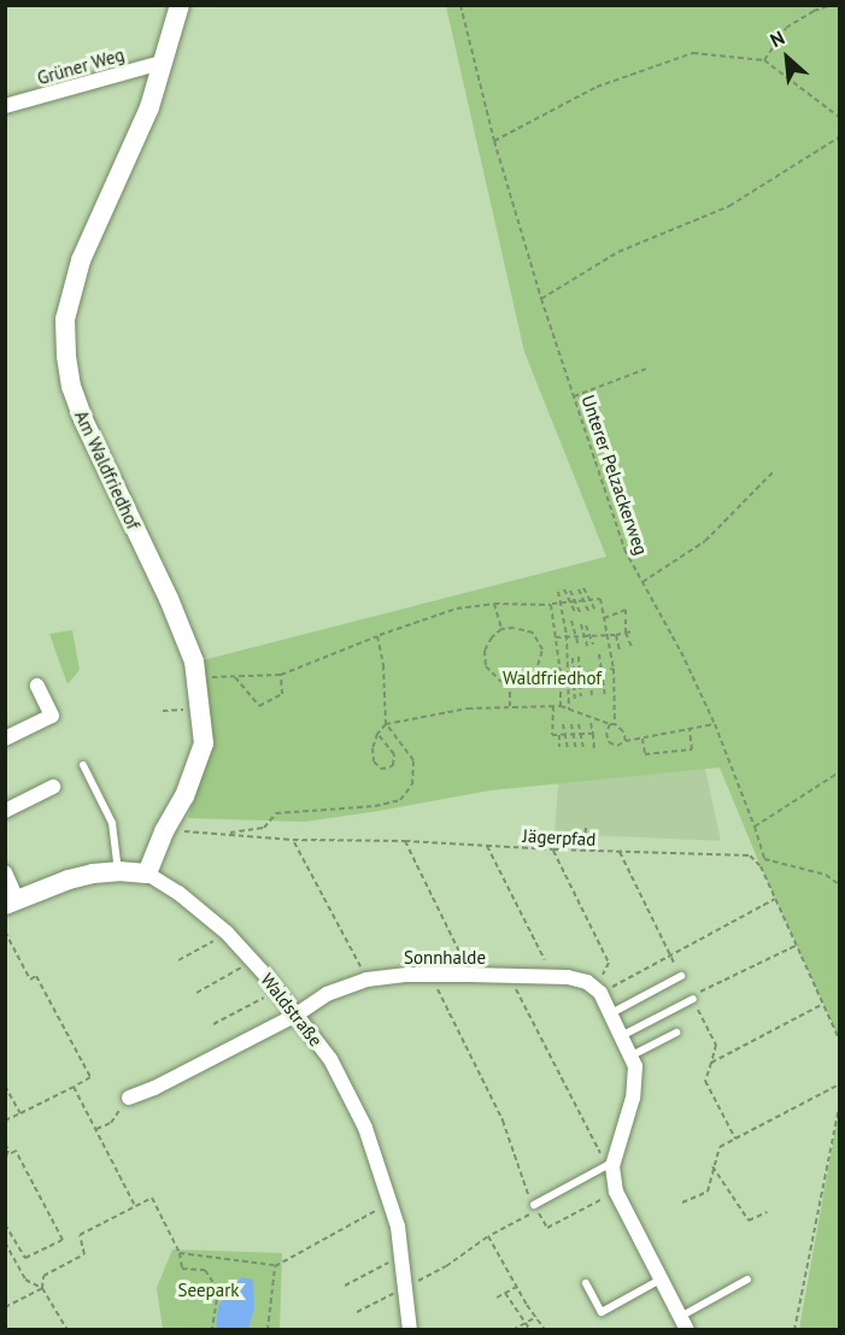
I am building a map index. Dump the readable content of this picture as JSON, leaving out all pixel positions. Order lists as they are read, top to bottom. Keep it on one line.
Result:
{"streets":{"street":["Grüner Weg","Am Waldfriedhof","Sonnhalde","Waldstraße"],"path":["Unterer Pelzackerweg","Jägerpfad"]},"crossings":[["Grüner Weg","Am Waldfriedhof"],["Am Waldfriedhof","Jägerpfad"],["Am Waldfriedhof","Waldstraße"],["Unterer Pelzackerweg","Jägerpfad"],["Sonnhalde","Waldstraße"]],"parks":["Waldfriedhof","Seepark"],"north":"top left"}
